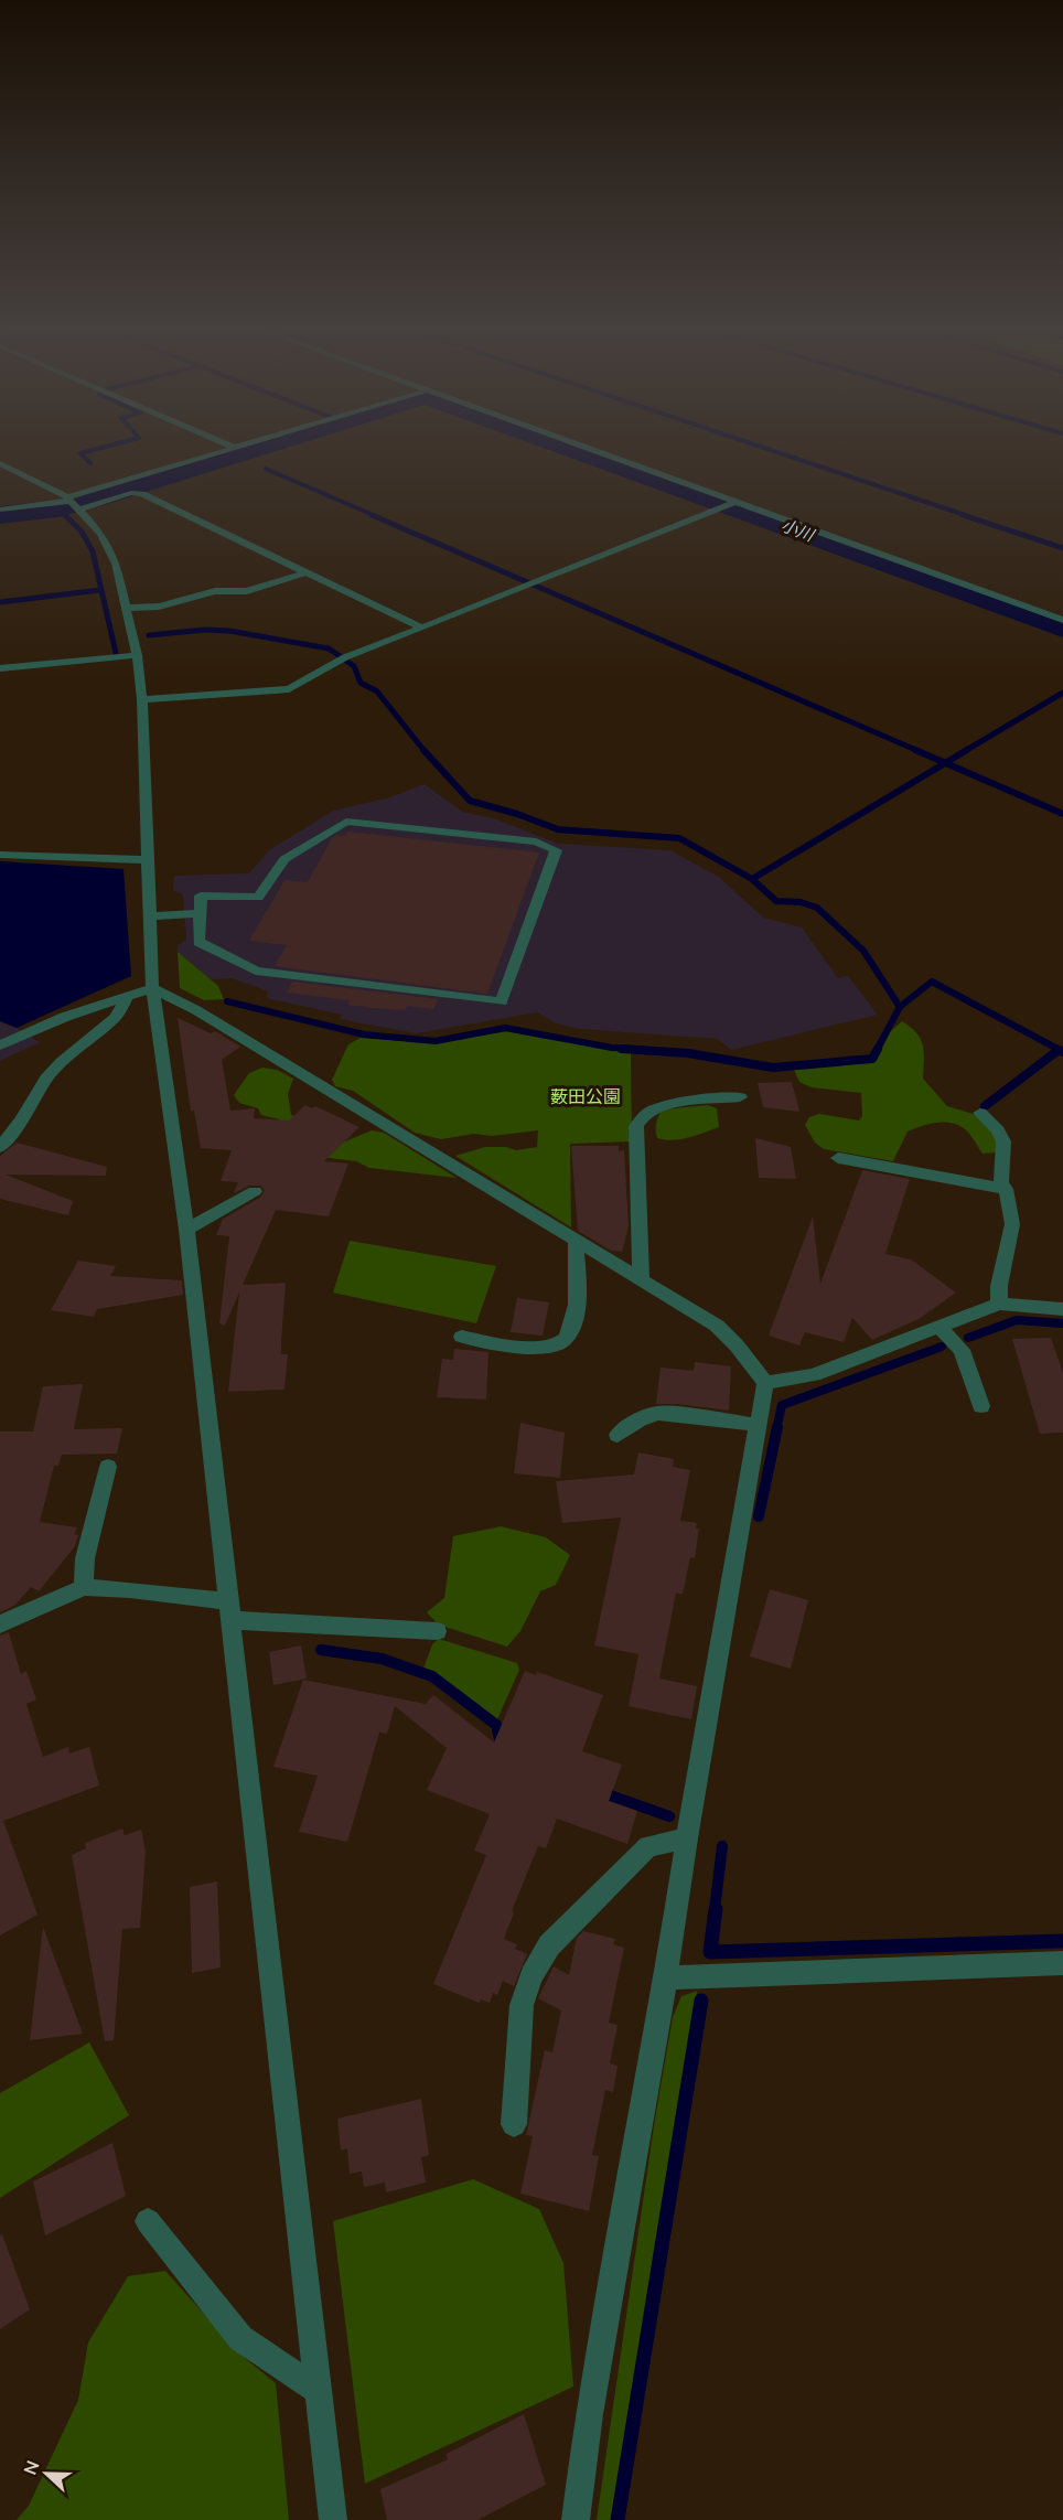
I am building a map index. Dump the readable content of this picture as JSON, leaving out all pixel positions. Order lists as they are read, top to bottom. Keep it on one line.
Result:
{"water":["小川"],"parks":["薮田公園"],"north":"left"}
